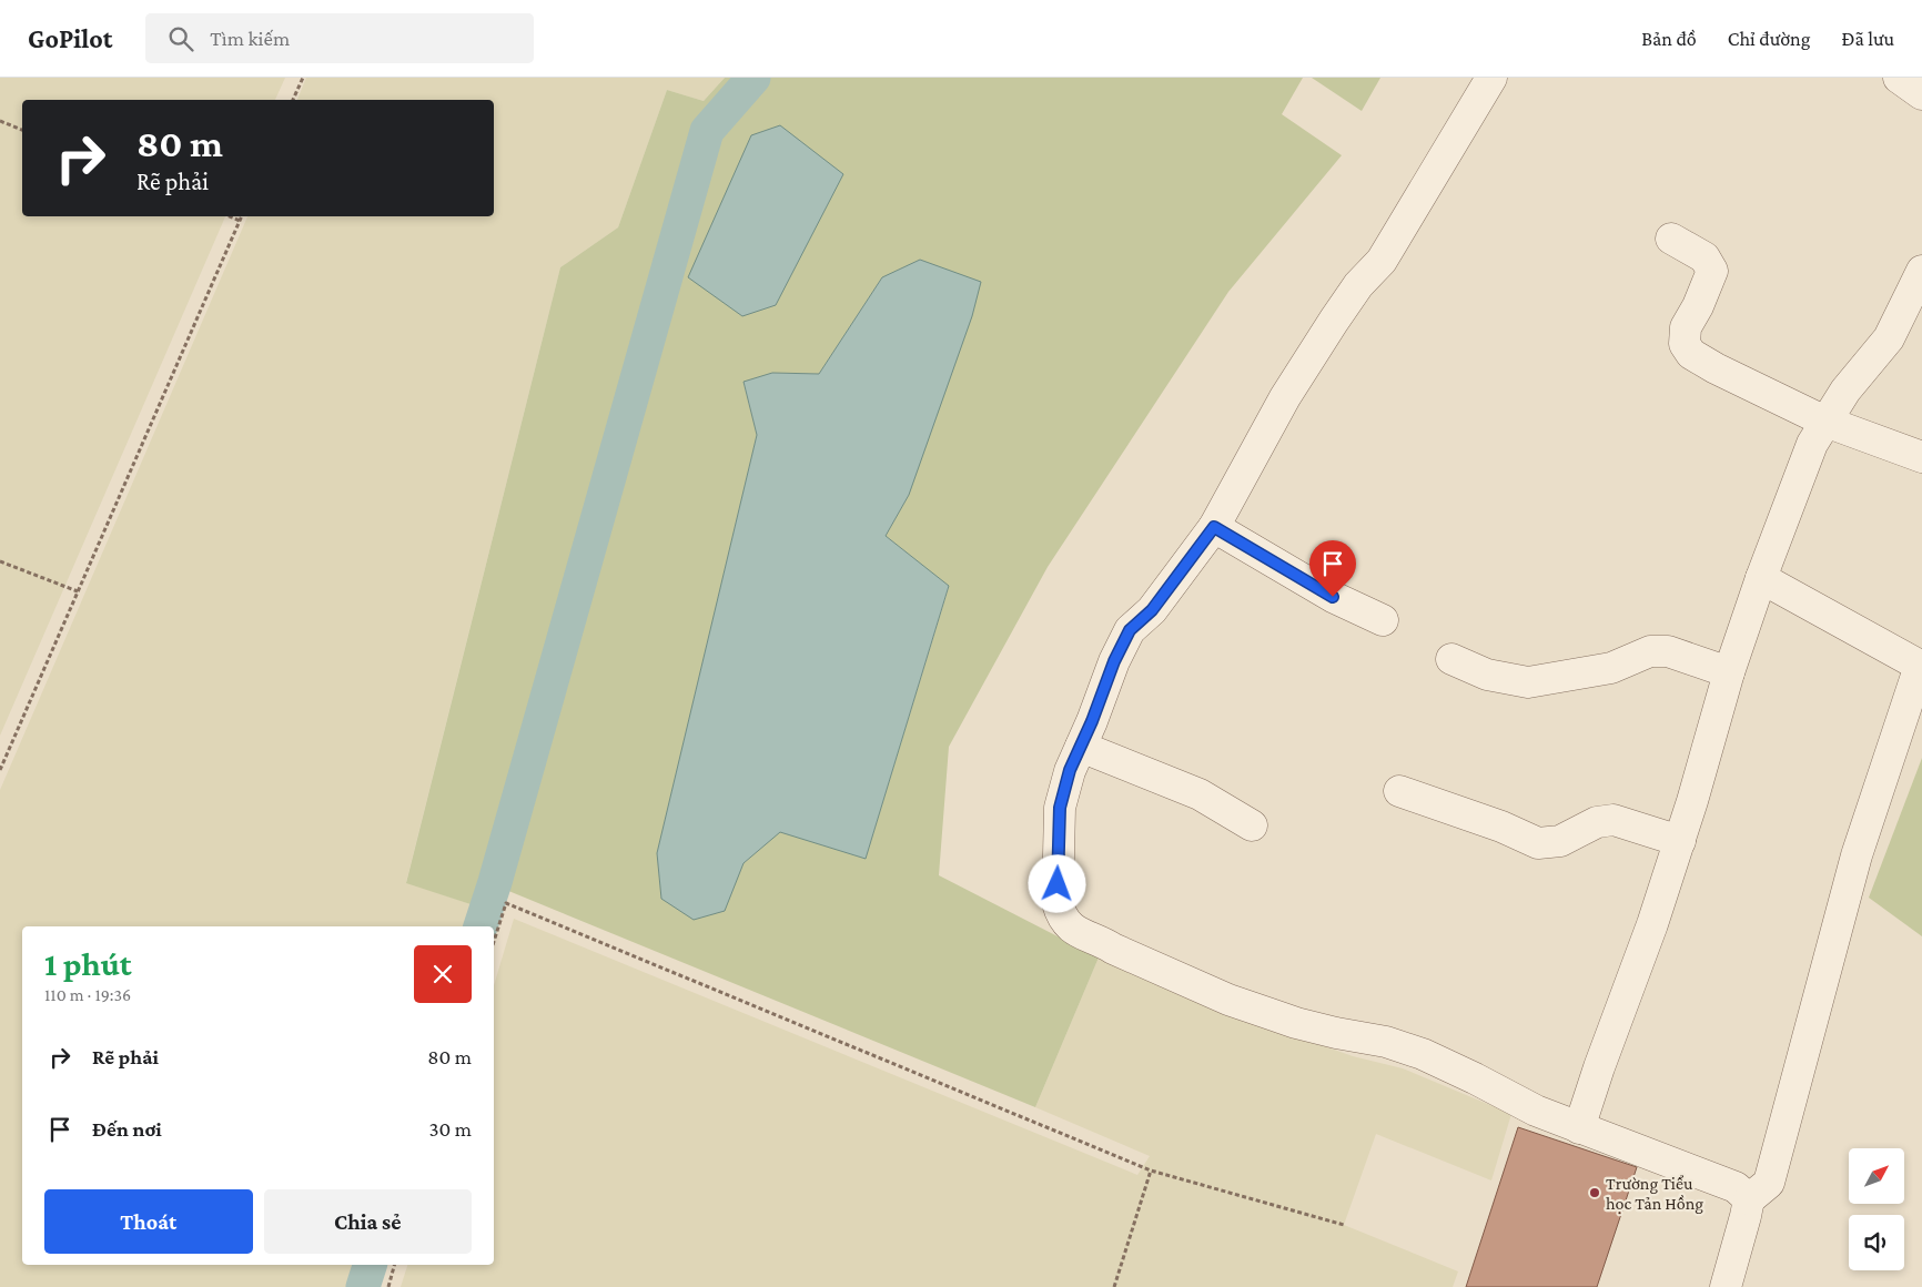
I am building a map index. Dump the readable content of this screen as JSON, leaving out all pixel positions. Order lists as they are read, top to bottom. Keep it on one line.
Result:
{"places":["Trường Tiểu học Tản Hồng"],"north":"top right","page":{"header":"GoPilot","search":"Tìm kiếm","nav":["Bản đồ","Chỉ đường","Đã lưu"],"turn":["80 m","Rẽ phải"],"heading":["1 phút","110 m · 19:36"],"list":[{"name":"Rẽ phải","value":"80 m"},{"name":"Đến nơi","value":"30 m"}],"buttons":["Thoát","Chia sẻ"]}}
